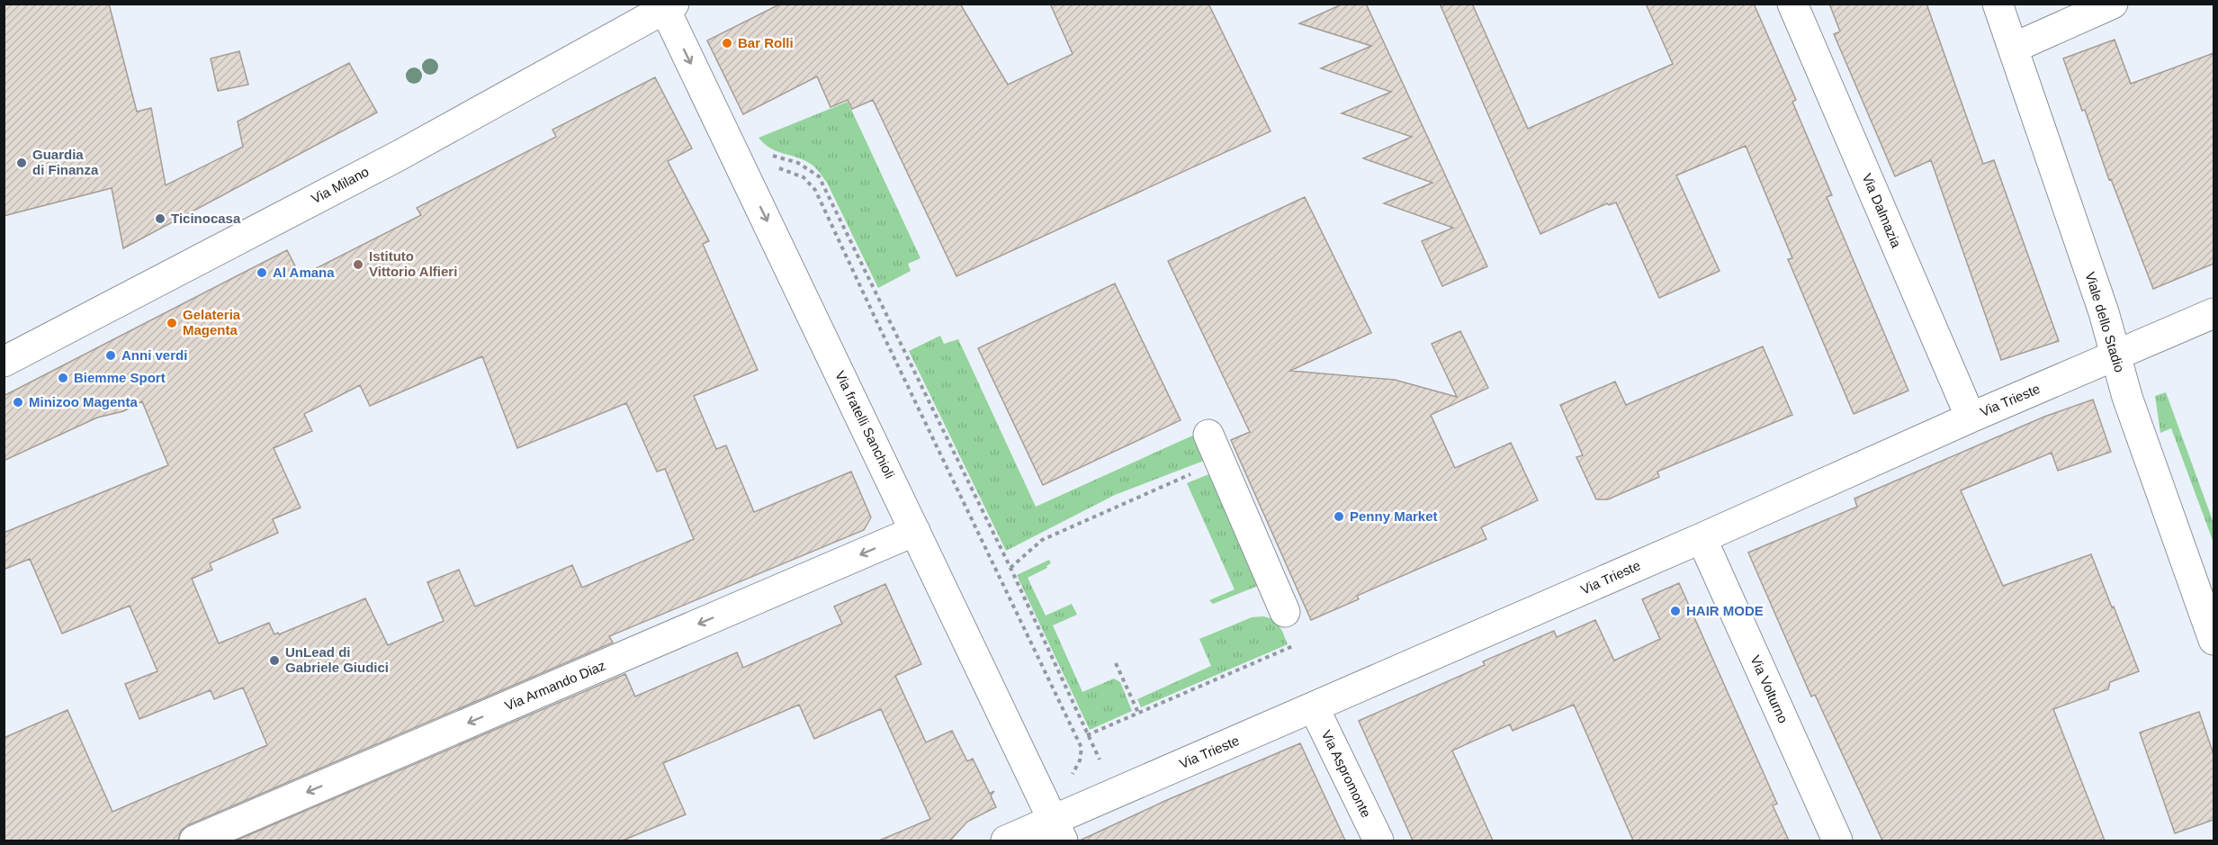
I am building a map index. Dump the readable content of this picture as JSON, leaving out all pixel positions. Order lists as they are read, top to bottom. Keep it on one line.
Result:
{"streets":{"street":["Via Milano","Via Dalmazia","Viale dello Stadio","Via Trieste","Via fratelli Sanchioli","Via Armando Diaz","Via Volturno","Via Aspromonte"]},"crossings":[["Via Milano","Via fratelli Sanchioli"],["Via Dalmazia","Via Trieste"],["Viale dello Stadio","Via Trieste"],["Via Trieste","Via fratelli Sanchioli"],["Via Trieste","Via Volturno"],["Via Trieste","Via Aspromonte"],["Via fratelli Sanchioli","Via Armando Diaz"]],"one_way":["Via fratelli Sanchioli","Via Armando Diaz"],"places":["Bar Rolli","Guardia di Finanza","Ticinocasa","Istituto Vittorio Alfieri","Al Amana","Gelateria Magenta","Anni verdi","Biemme Sport","Minizoo Magenta","Penny Market","HAIR MODE","UnLead di Gabriele Giudici"]}
